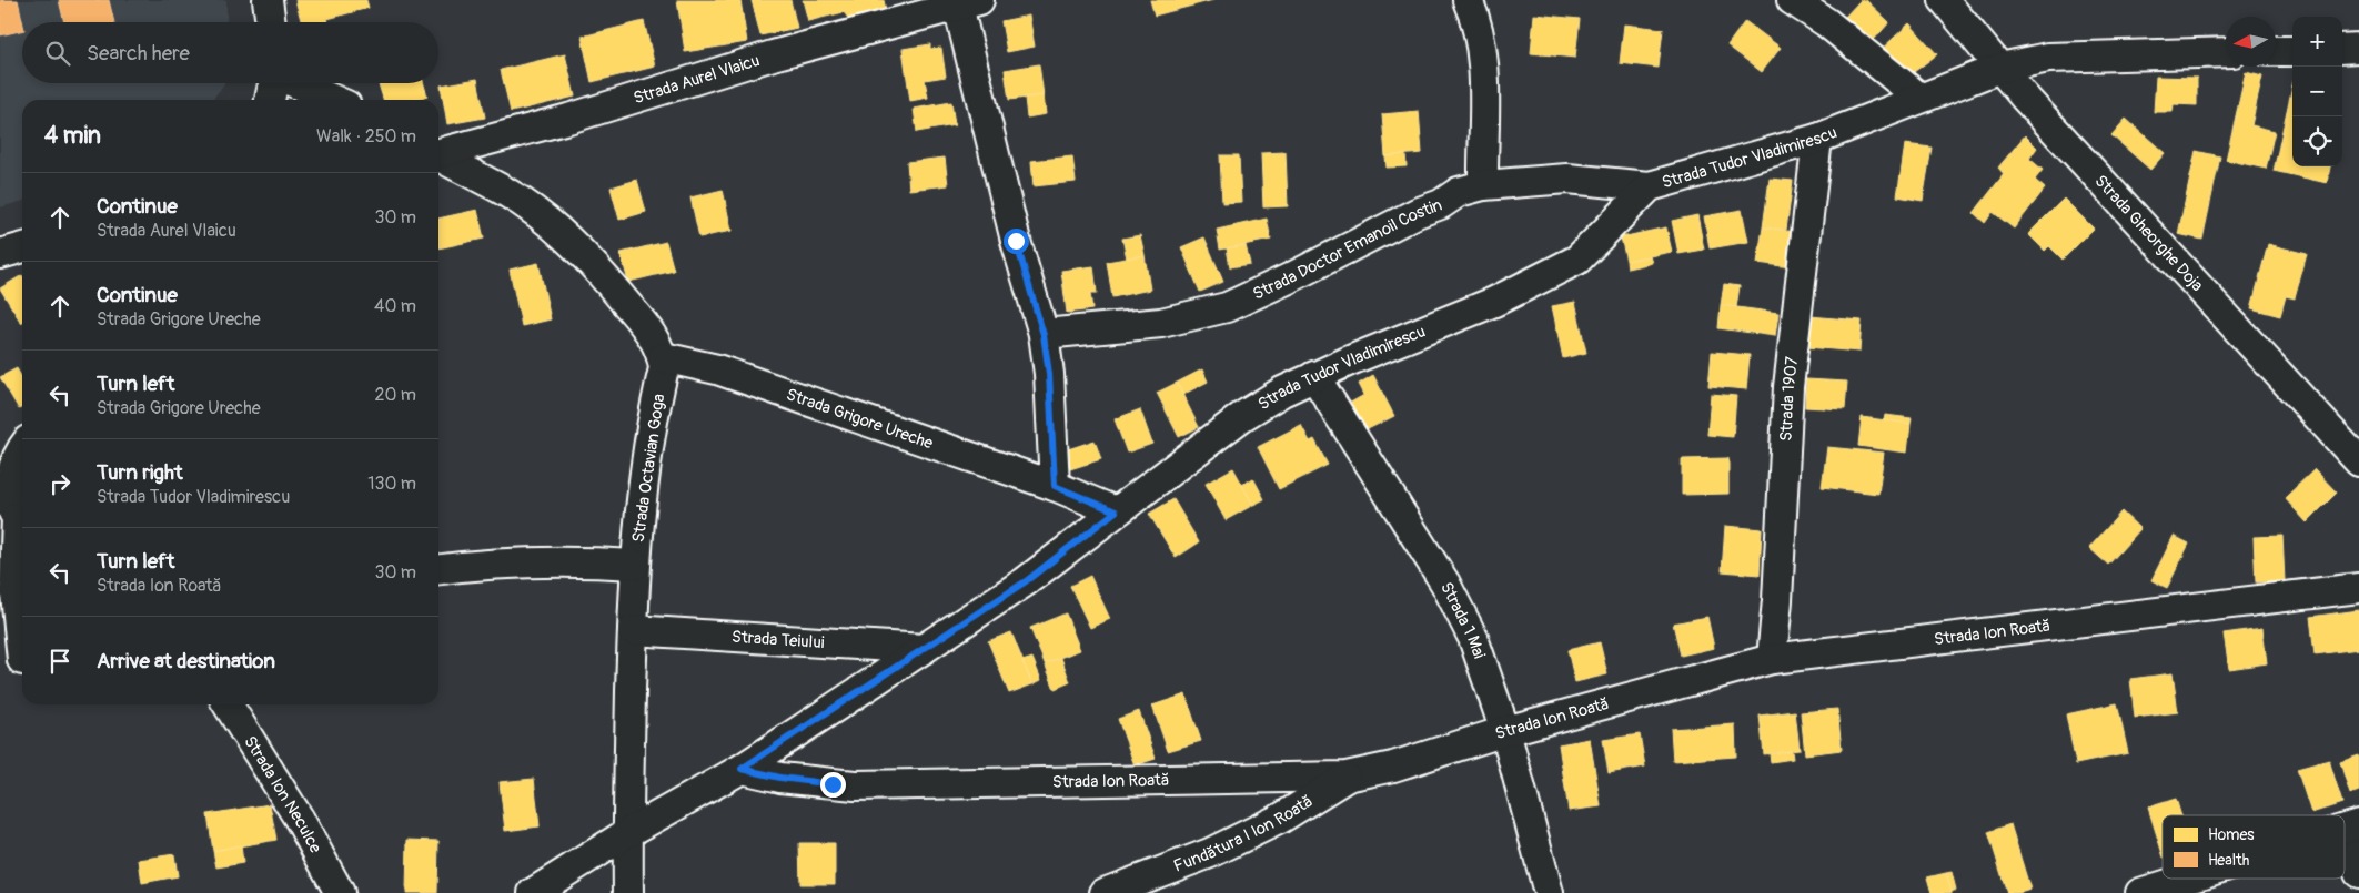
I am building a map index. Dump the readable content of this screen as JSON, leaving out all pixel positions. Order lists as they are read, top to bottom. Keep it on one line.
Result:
{"streets":{"street":["Strada Aurel Vlaicu","Strada Tudor Vladimirescu","Strada Gheorghe Doja","Strada Doctor Emanoil Costin","Strada 1907","Strada Grigore Ureche","Strada Octavian Goga","Strada 1 Mai","Strada Ion Roată","Strada Teiului","Strada Ion Neculce","Fundătura I Ion Roată"]},"crossings":[["Strada Aurel Vlaicu","Strada Doctor Emanoil Costin"],["Strada Tudor Vladimirescu","Strada Gheorghe Doja"],["Strada Tudor Vladimirescu","Strada Doctor Emanoil Costin"],["Strada Tudor Vladimirescu","Strada 1907"],["Strada Tudor Vladimirescu","Strada Grigore Ureche"],["Strada Tudor Vladimirescu","Strada Octavian Goga"],["Strada Tudor Vladimirescu","Strada 1 Mai"],["Strada Tudor Vladimirescu","Strada Ion Roată"],["Strada Tudor Vladimirescu","Strada Teiului"],["Strada 1907","Strada Ion Roată"],["Strada Grigore Ureche","Strada Octavian Goga"],["Strada Octavian Goga","Strada Teiului"],["Strada 1 Mai","Strada Ion Roată"],["Strada Ion Roată","Fundătura I Ion Roată"]],"legend":["Homes","Health"],"north":"left","page":{"map_buttons":["+","−"],"search":"Search here","heading":["4 min","Walk · 250 m"],"list":[["Continue","Strada Aurel Vlaicu","30 m"],["Continue","Strada Grigore Ureche","40 m"],["Turn left","Strada Grigore Ureche","20 m"],["Turn right","Strada Tudor Vladimirescu","130 m"],["Turn left","Strada Ion Roată","30 m"],"Arrive at destination"]}}
